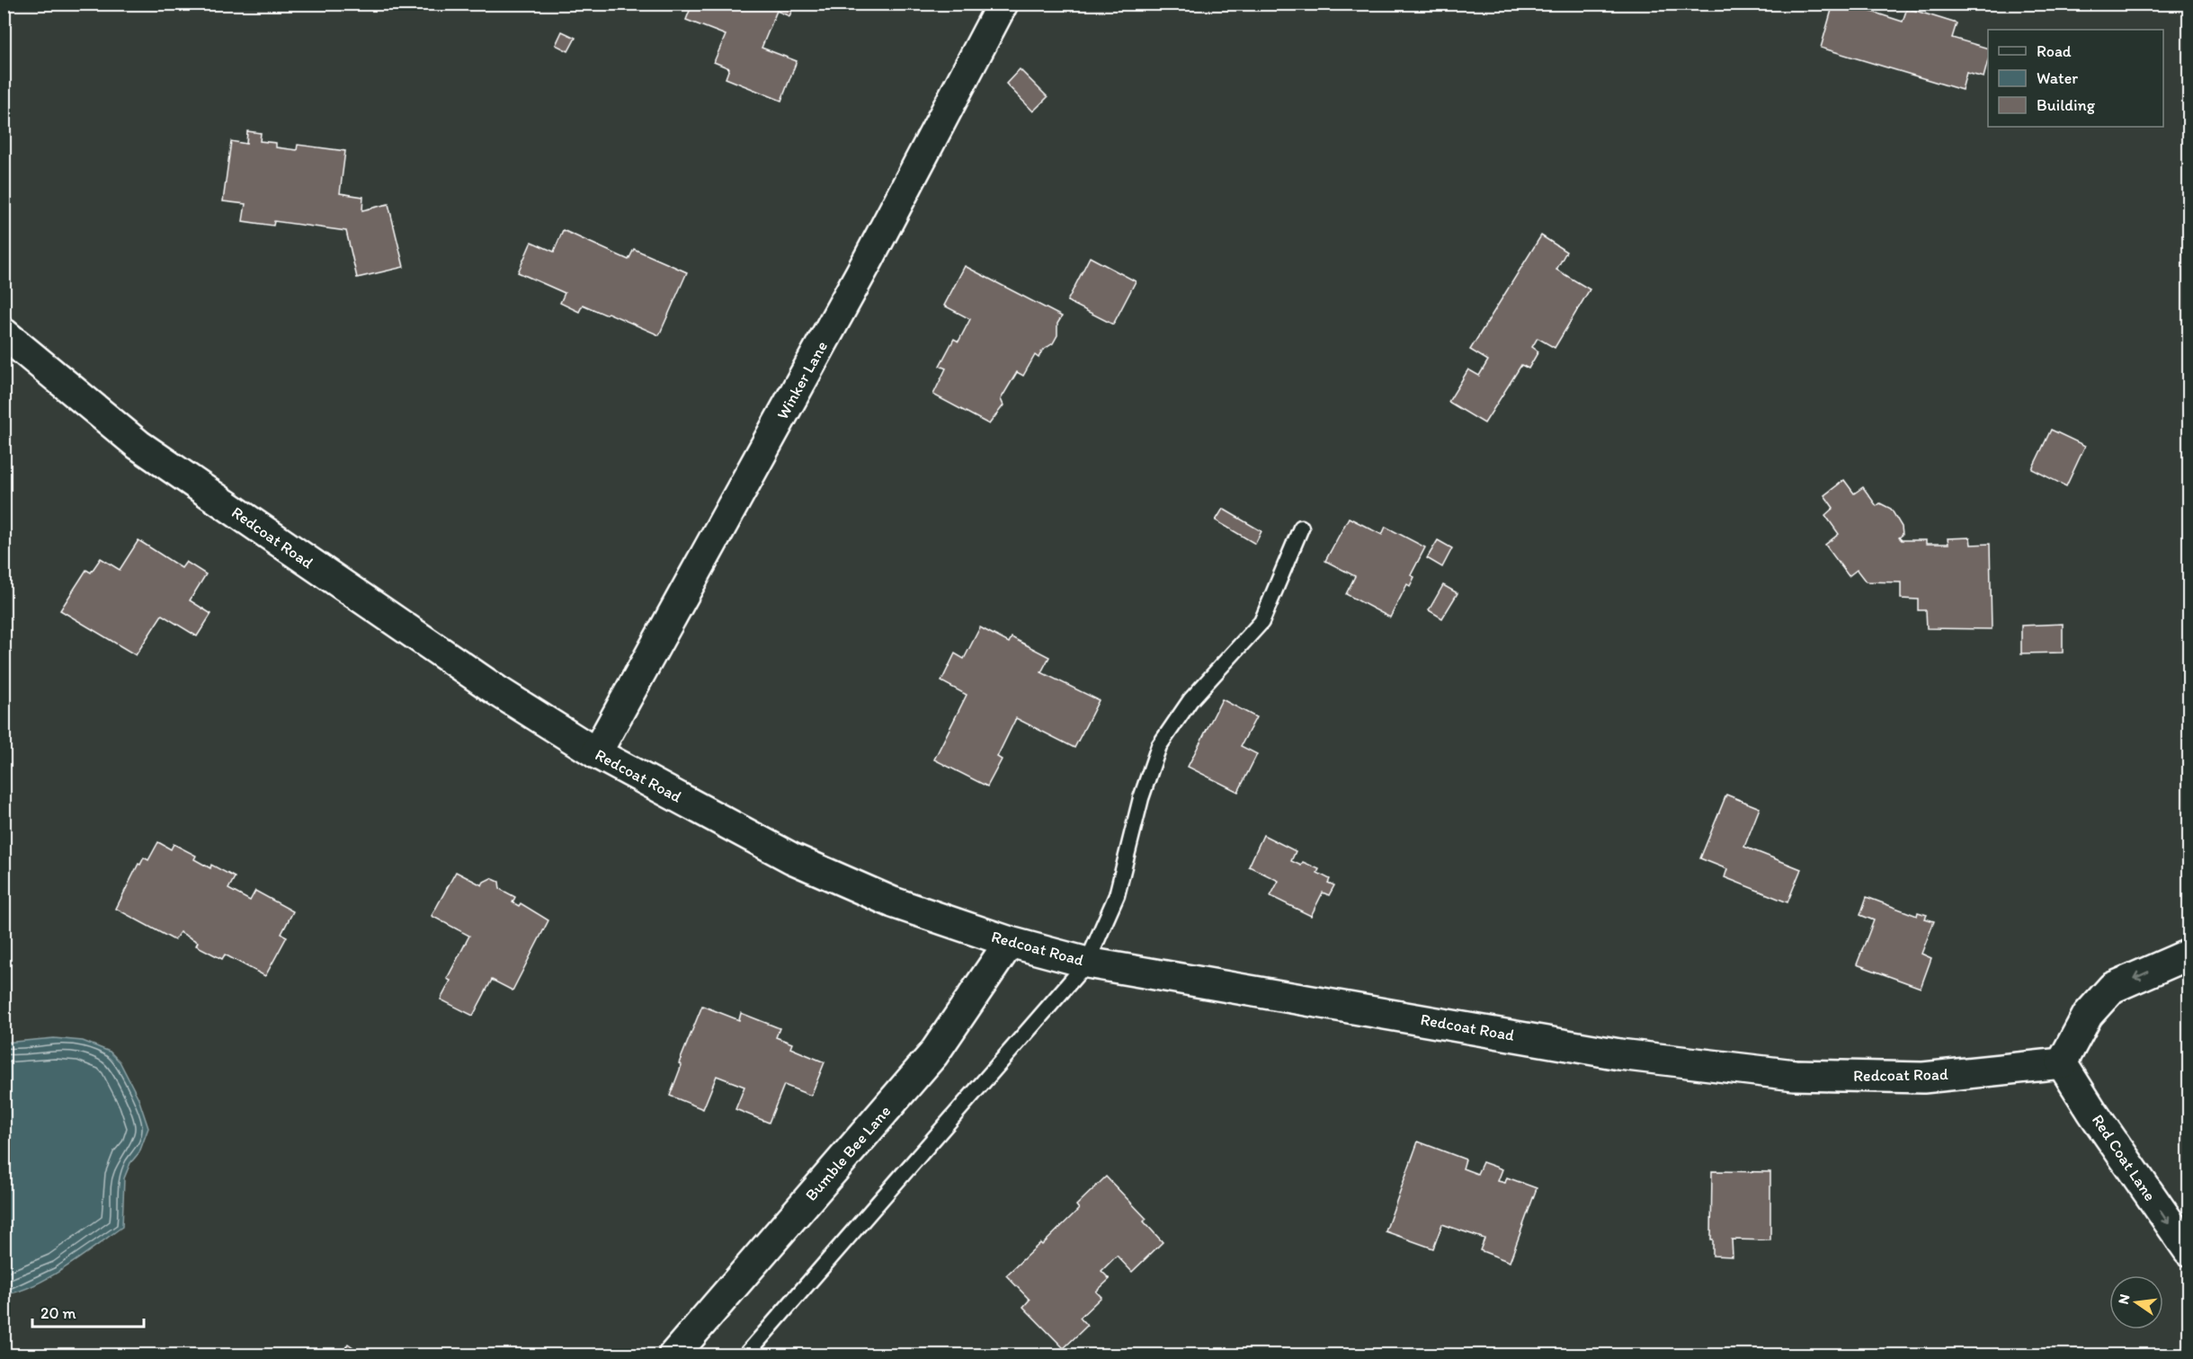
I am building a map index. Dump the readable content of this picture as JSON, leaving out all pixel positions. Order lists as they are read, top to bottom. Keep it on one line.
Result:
{"streets":{"street":["Winker Lane","Redcoat Road","Bumble Bee Lane","Red Coat Lane"]},"crossings":[["Winker Lane","Redcoat Road"],["Redcoat Road","Bumble Bee Lane"],["Redcoat Road","Red Coat Lane"]],"one_way":["Red Coat Lane"],"legend":["Road","Water","Building"],"scale_bar":"20 m","north":"left"}
